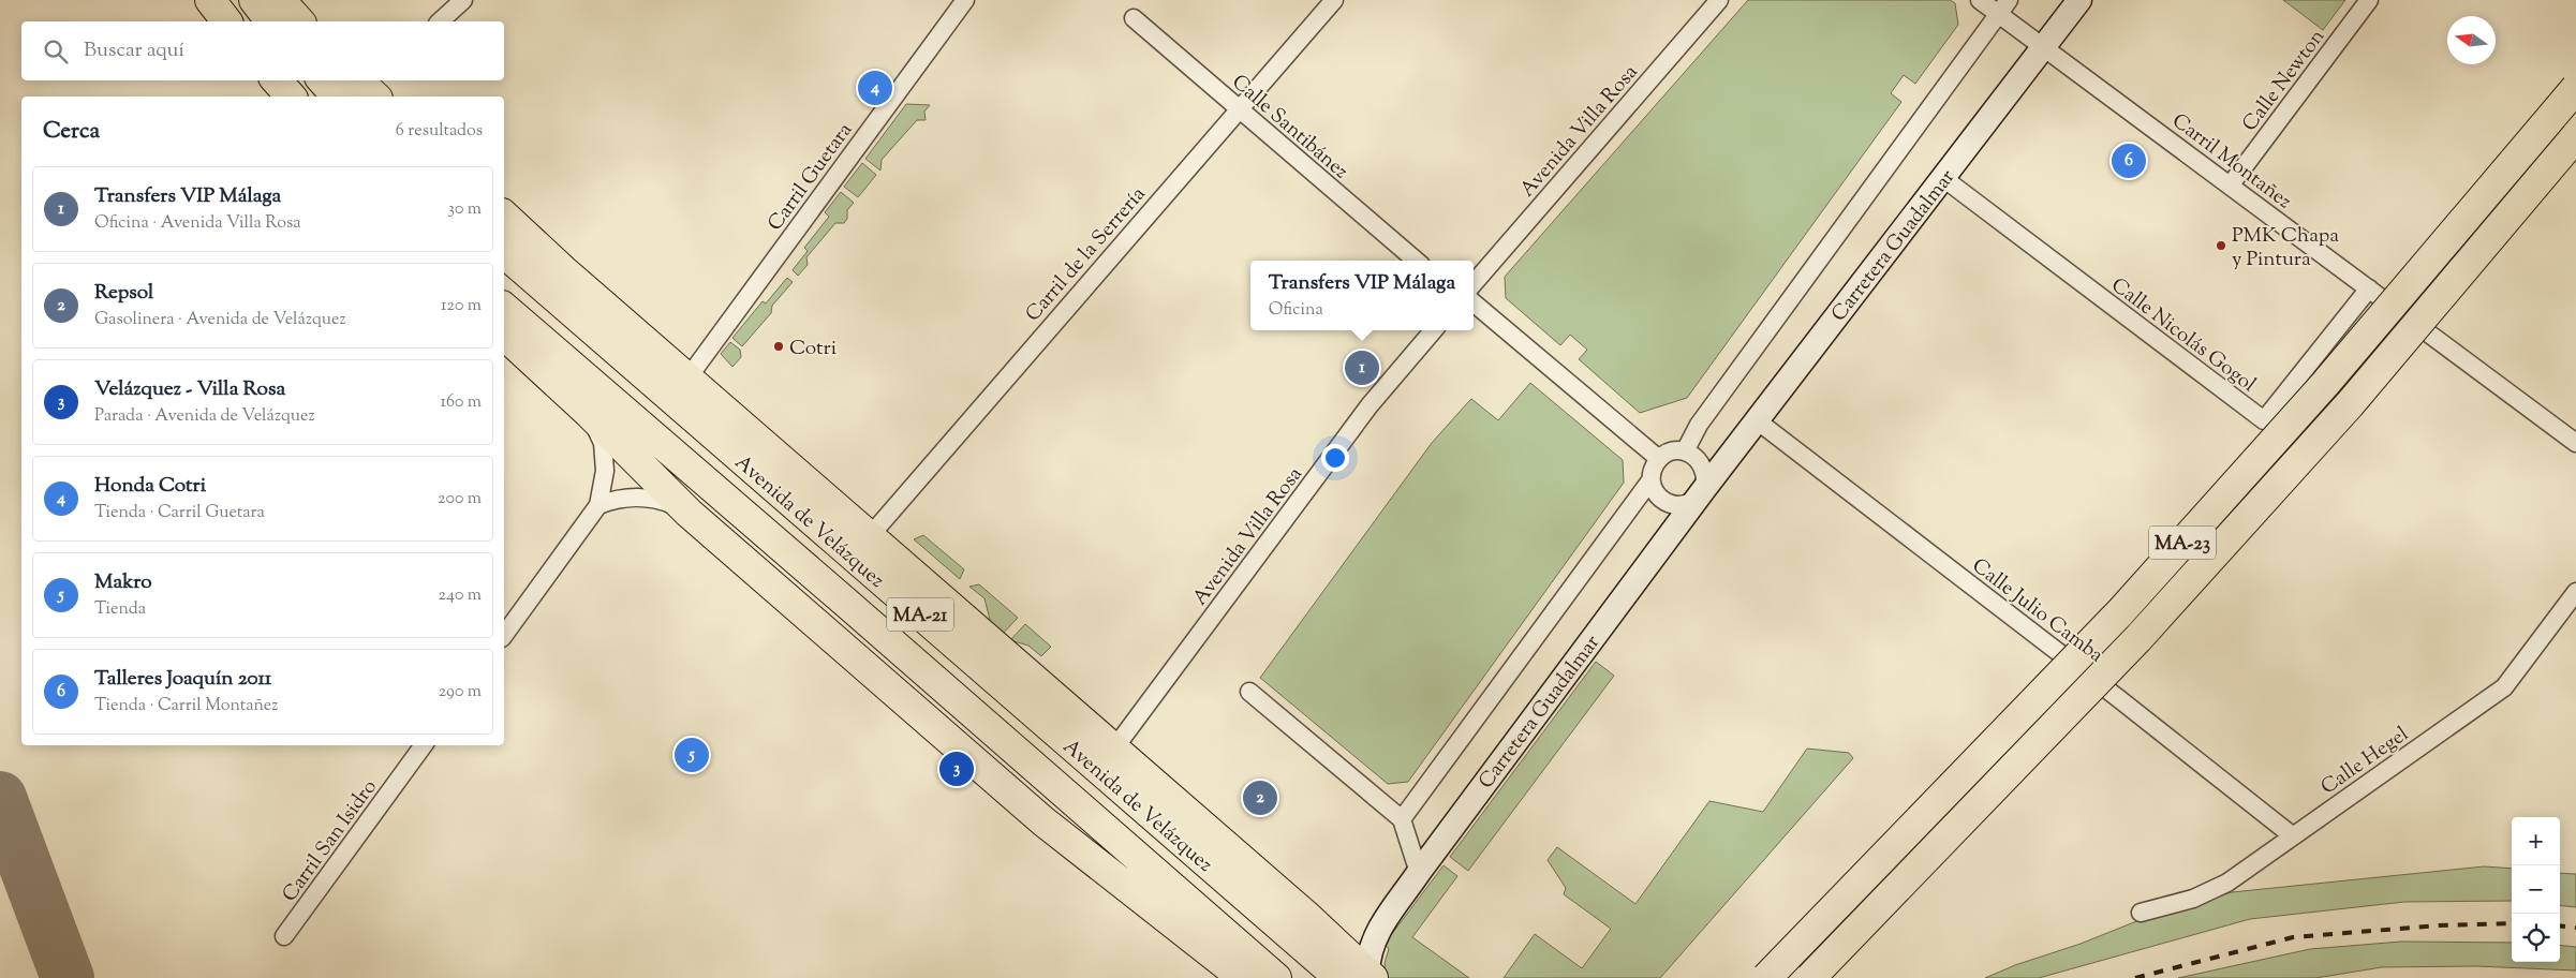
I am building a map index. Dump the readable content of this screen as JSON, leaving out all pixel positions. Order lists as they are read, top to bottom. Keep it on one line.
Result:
{"streets":{"highway":["Avenida de Velázquez","MA-23","MA-21"],"street":["Calle Newton","Calle Santibánez","Avenida Villa Rosa","Carril Montañez","Carril Guetara","Carretera Guadalmar","Carril de la Serrería","Calle Nicolás Gogol","Calle Julio Camba","Calle Hegel","Carril San Isidro"]},"crossings":[["Calle Newton","Carril Montañez"],["Calle Santibánez","Carril de la Serrería"],["Carril Montañez","Carretera Guadalmar"],["Carril Montañez","Calle Nicolás Gogol"],["Carretera Guadalmar","Calle Nicolás Gogol"],["Carretera Guadalmar","Avenida de Velázquez"],["Carretera Guadalmar","Calle Julio Camba"],["Calle Julio Camba","Calle Hegel"]],"places":["PMK Chapa y Pintura","Cotri"],"north":"left","page":{"search":"Buscar aquí","pins":["4","6","1","5","3","2"],"heading":["Cerca","6 resultados"],"list":[{"mark":"1","name":"Transfers VIP Málaga","note":"Oficina · Avenida Villa Rosa","value":"30 m"},{"mark":"2","name":"Repsol","note":"Gasolinera · Avenida de Velázquez","value":"120 m"},{"mark":"3","name":"Velázquez - Villa Rosa","note":"Parada · Avenida de Velázquez","value":"160 m"},{"mark":"4","name":"Honda Cotri","note":"Tienda · Carril Guetara","value":"200 m"},{"mark":"5","name":"Makro","note":"Tienda","value":"240 m"},{"mark":"6","name":"Talleres Joaquín 2011","note":"Tienda · Carril Montañez","value":"290 m"}],"popup":["Transfers VIP Málaga","Oficina"],"map_buttons":["+","−"]}}
